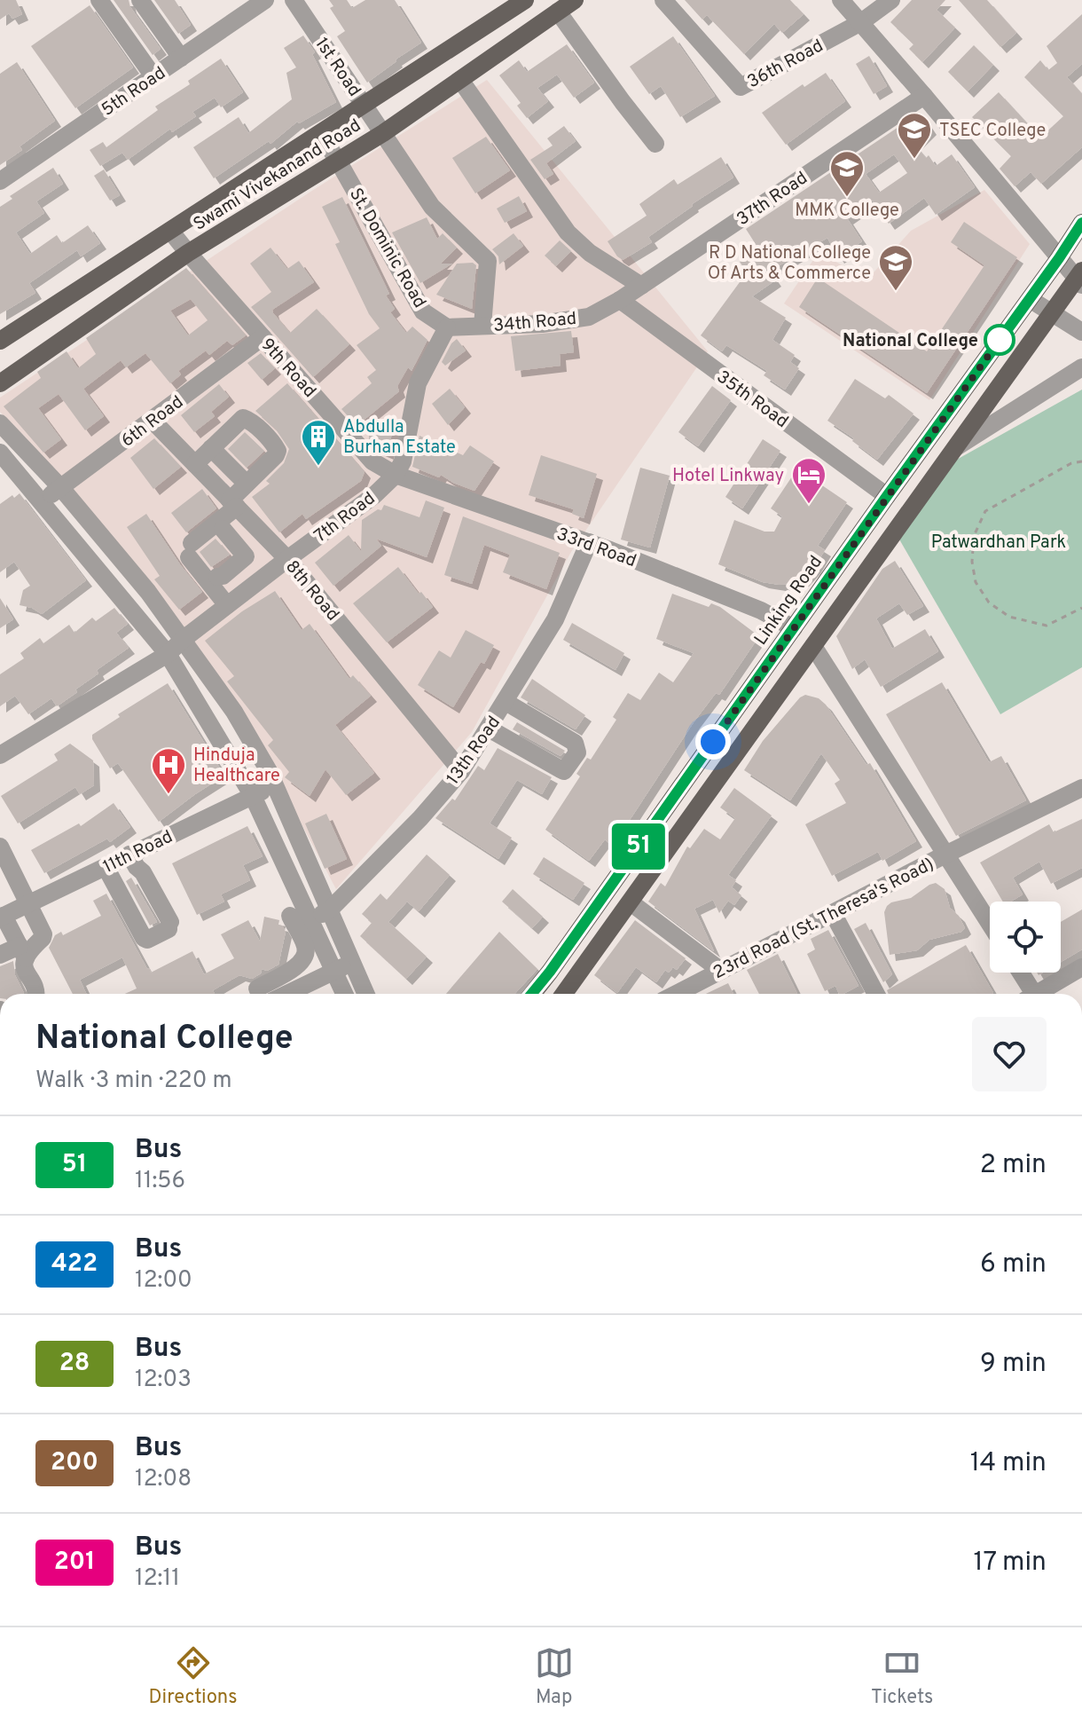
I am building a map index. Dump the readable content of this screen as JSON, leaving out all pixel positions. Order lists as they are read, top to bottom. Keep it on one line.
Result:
{"streets":{"main road":["Swami Vivekanand Road","Linking Road"],"street":["36th Road","1st Road","5th Road","37th Road","St. Dominic Road","34th Road","9th Road","35th Road","6th Road","7th Road","33rd Road","8th Road","13th Road","11th Road","23rd Road (St. Theresa's Road)"]},"crossings":[["1st Road","Swami Vivekanand Road"],["1st Road","34th Road"],["Swami Vivekanand Road","St. Dominic Road"],["Swami Vivekanand Road","9th Road"],["37th Road","34th Road"],["37th Road","35th Road"],["St. Dominic Road","34th Road"],["St. Dominic Road","7th Road"],["34th Road","35th Road"],["34th Road","7th Road"],["9th Road","6th Road"],["9th Road","7th Road"],["9th Road","33rd Road"],["35th Road","Linking Road"],["6th Road","8th Road"],["7th Road","33rd Road"],["7th Road","8th Road"],["33rd Road","Linking Road"],["33rd Road","13th Road"],["8th Road","13th Road"]],"parks":["Patwardhan Park"],"places":{"school or university":["TSEC College","MMK College","R D National College Of Arts & Commerce"],"other":["National College"],"building":["Abdulla Burhan Estate"],"hotel":["Hotel Linkway"],"hospital":["Hinduja Healthcare"]},"lines":["bus line 51"],"page":{"on_map":"51","heading":["National College","Walk · 3 min · 220 m"],"list":[{"mark":"51","name":"Bus","note":"11:56","value":"2 min"},{"mark":"422","name":"Bus","note":"12:00","value":"6 min"},{"mark":"28","name":"Bus","note":"12:03","value":"9 min"},{"mark":"200","name":"Bus","note":"12:08","value":"14 min"},{"mark":"201","name":"Bus","note":"12:11","value":"17 min"}],"tabs":["Directions","Map","Tickets"]}}
